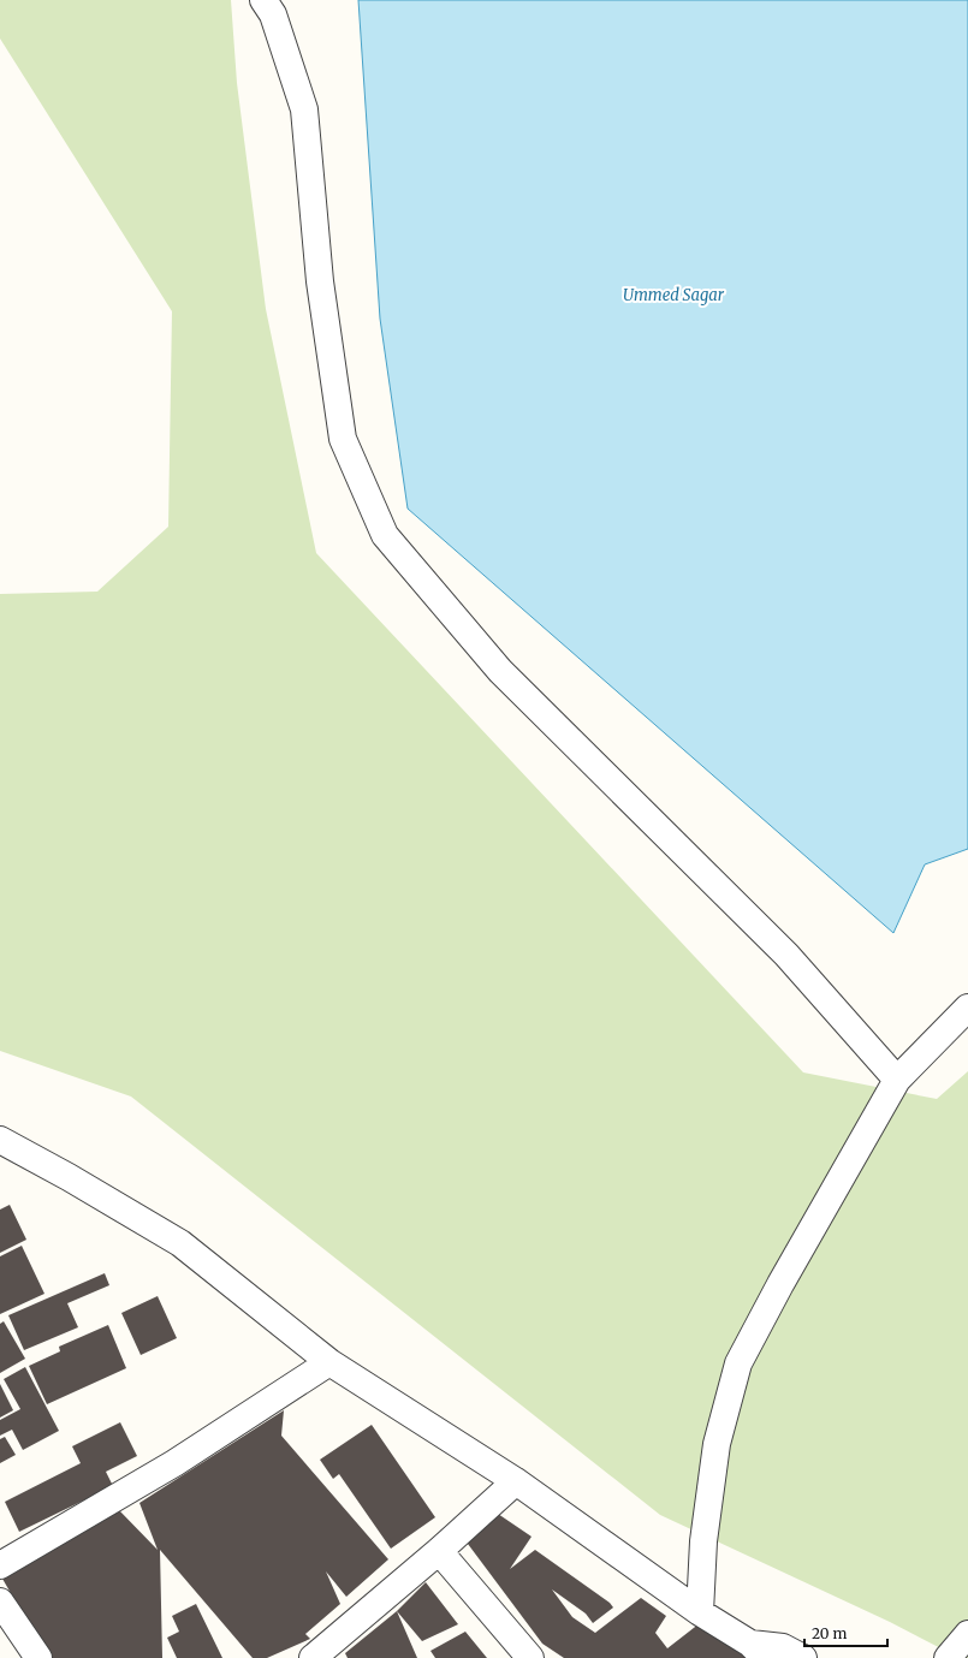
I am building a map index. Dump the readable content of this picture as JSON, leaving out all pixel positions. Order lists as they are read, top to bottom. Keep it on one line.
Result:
{"water":["Ummed Sagar"],"scale_bar":"20 m"}
